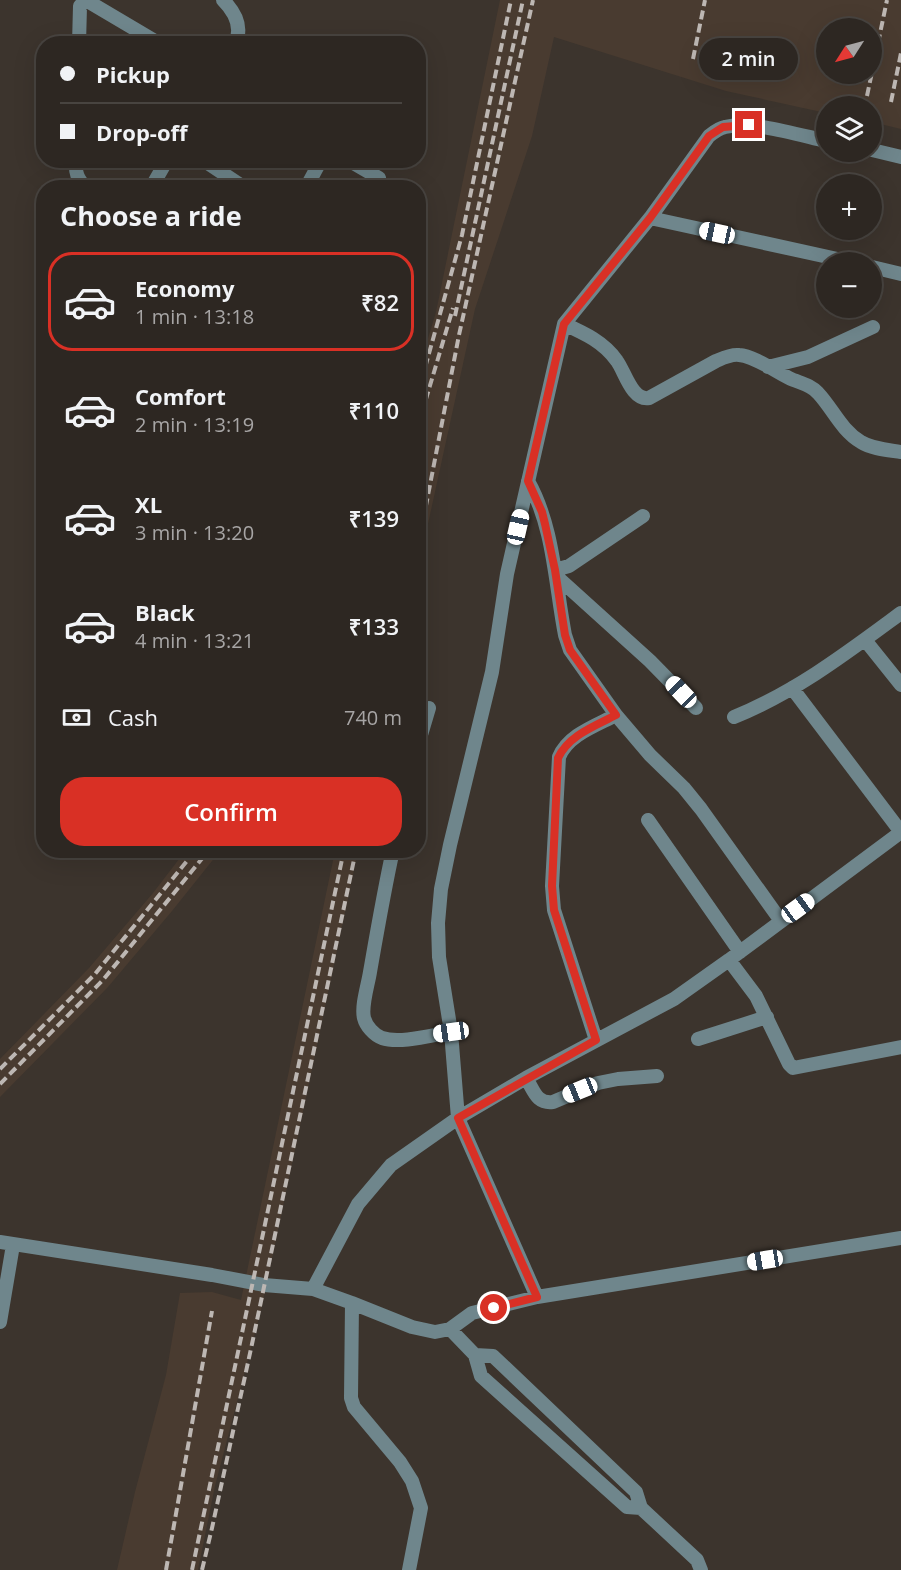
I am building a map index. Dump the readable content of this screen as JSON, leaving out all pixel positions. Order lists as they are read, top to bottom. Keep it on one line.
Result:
{"north":"bottom left","page":{"map_buttons":["+","−"],"banner":["Pickup","Drop-off"],"bubble":"2 min","heading":"Choose a ride","list":[{"name":"Economy","note":"1 min · 13:18","value":"₹82"},{"name":"Comfort","note":"2 min · 13:19","value":"₹110"},{"name":"XL","note":"3 min · 13:20","value":"₹139"},{"name":"Black","note":"4 min · 13:21","value":"₹133"}],"pay":["Cash","740 m"],"buttons":"Confirm"}}
